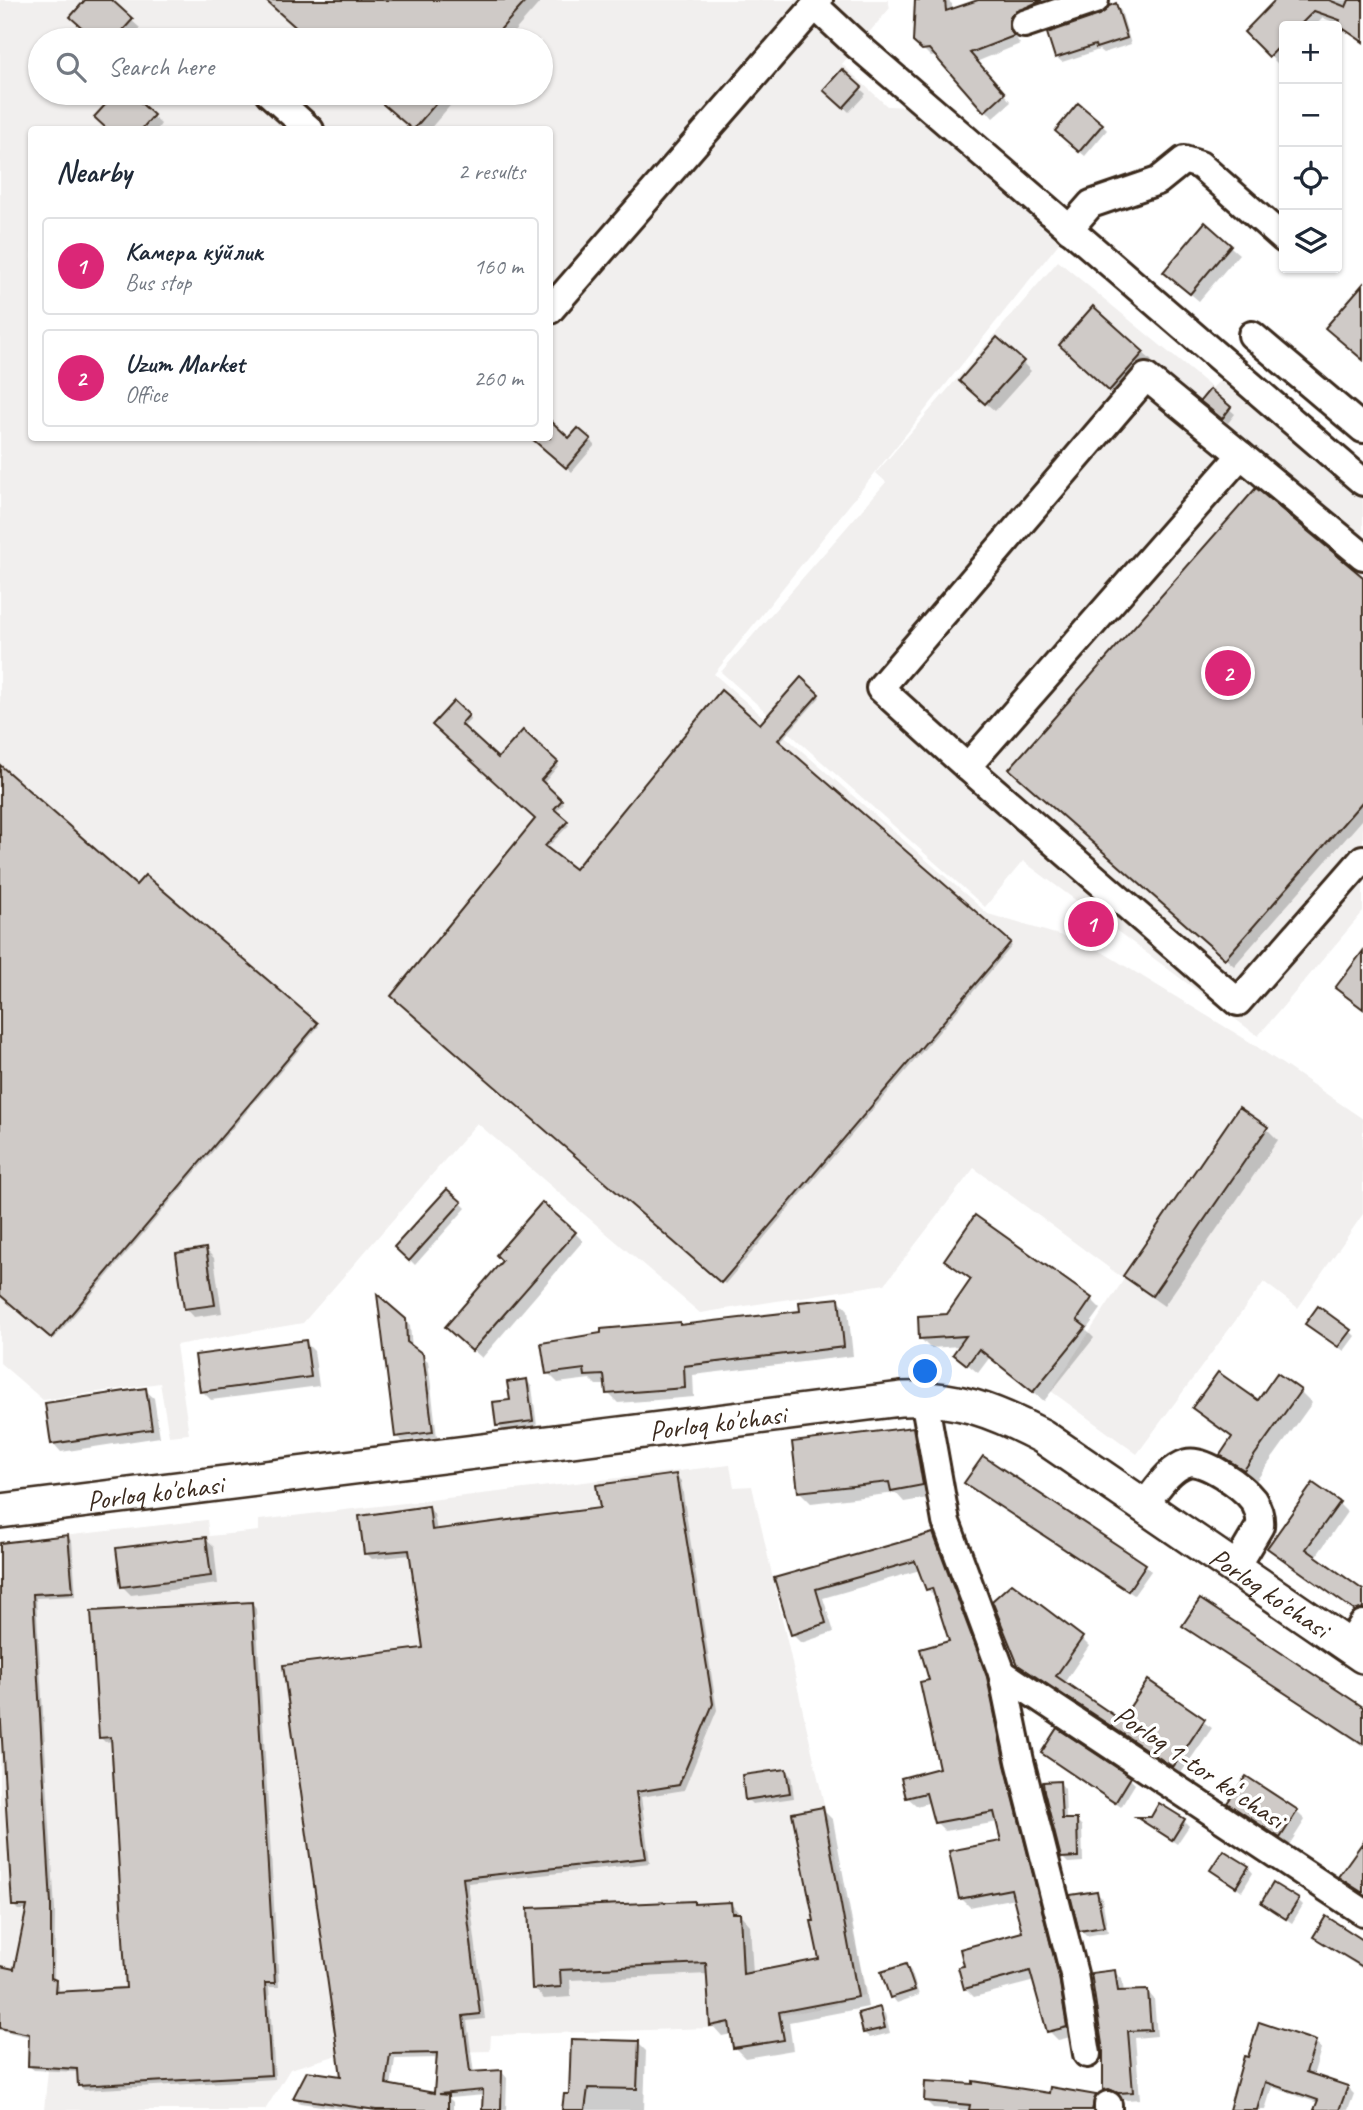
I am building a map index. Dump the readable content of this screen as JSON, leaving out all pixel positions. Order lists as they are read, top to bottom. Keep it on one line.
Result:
{"streets":{"main road":["Porloq ko'chasi"],"street":["Porloq 1-tor koʻchasi"]},"page":{"map_buttons":["+","−"],"search":"Search here","heading":["Nearby","2 results"],"list":[{"mark":"1","name":"Камера ку́йлик","note":"Bus stop","value":"160 m"},{"mark":"2","name":"Uzum Market","note":"Office","value":"260 m"}],"pins":["2","1"]}}
